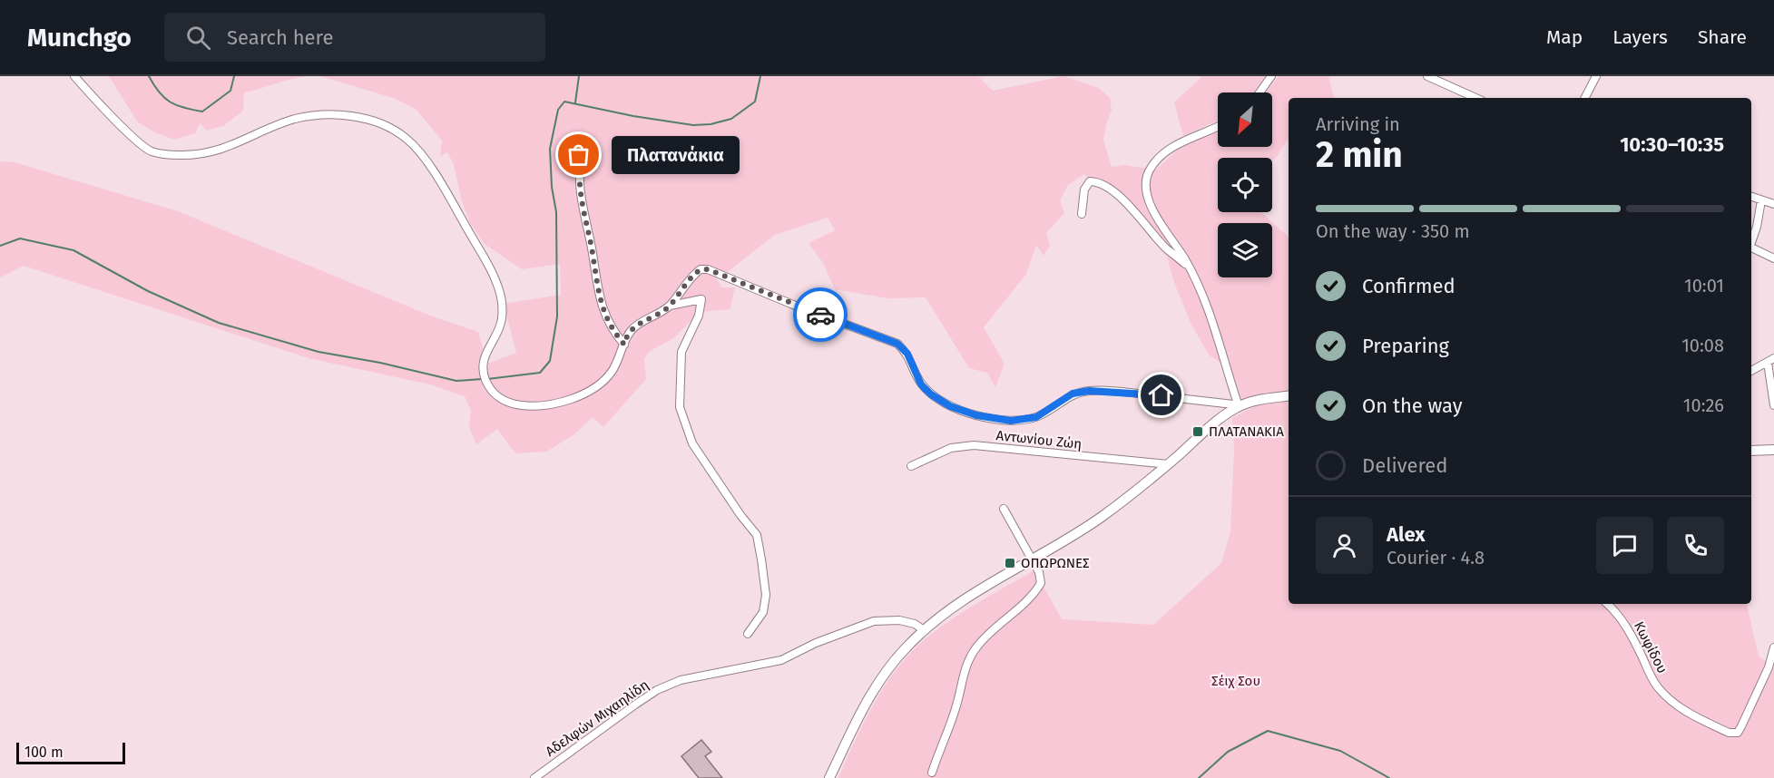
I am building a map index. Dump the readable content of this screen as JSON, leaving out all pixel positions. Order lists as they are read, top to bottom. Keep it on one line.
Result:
{"streets":{"street":["Αντωνίου Ζώη","Κωφίδου","Αδελφών Μιχαηλίδη"]},"parks":["Σέιχ Σου"],"places":{"other":["Πλατανάκια"],"transit":["ΠΛΑΤΑΝΑΚΙΑ","ΟΠΩΡΩΝΕΣ"]},"scale_bar":"100 m","north":"bottom left","page":{"header":"Munchgo","search":"Search here","nav":["Map","Layers","Share"],"heading":["2 min","Arriving in","10:30–10:35"],"panel":["Alex","Courier · 4.8"],"bubble":"Πλατανάκια","bar":"On the way · 350 m","list":[["Confirmed","10:01"],["Preparing","10:08"],["On the way","10:26"],"Delivered"],"scale":"100 m"}}
